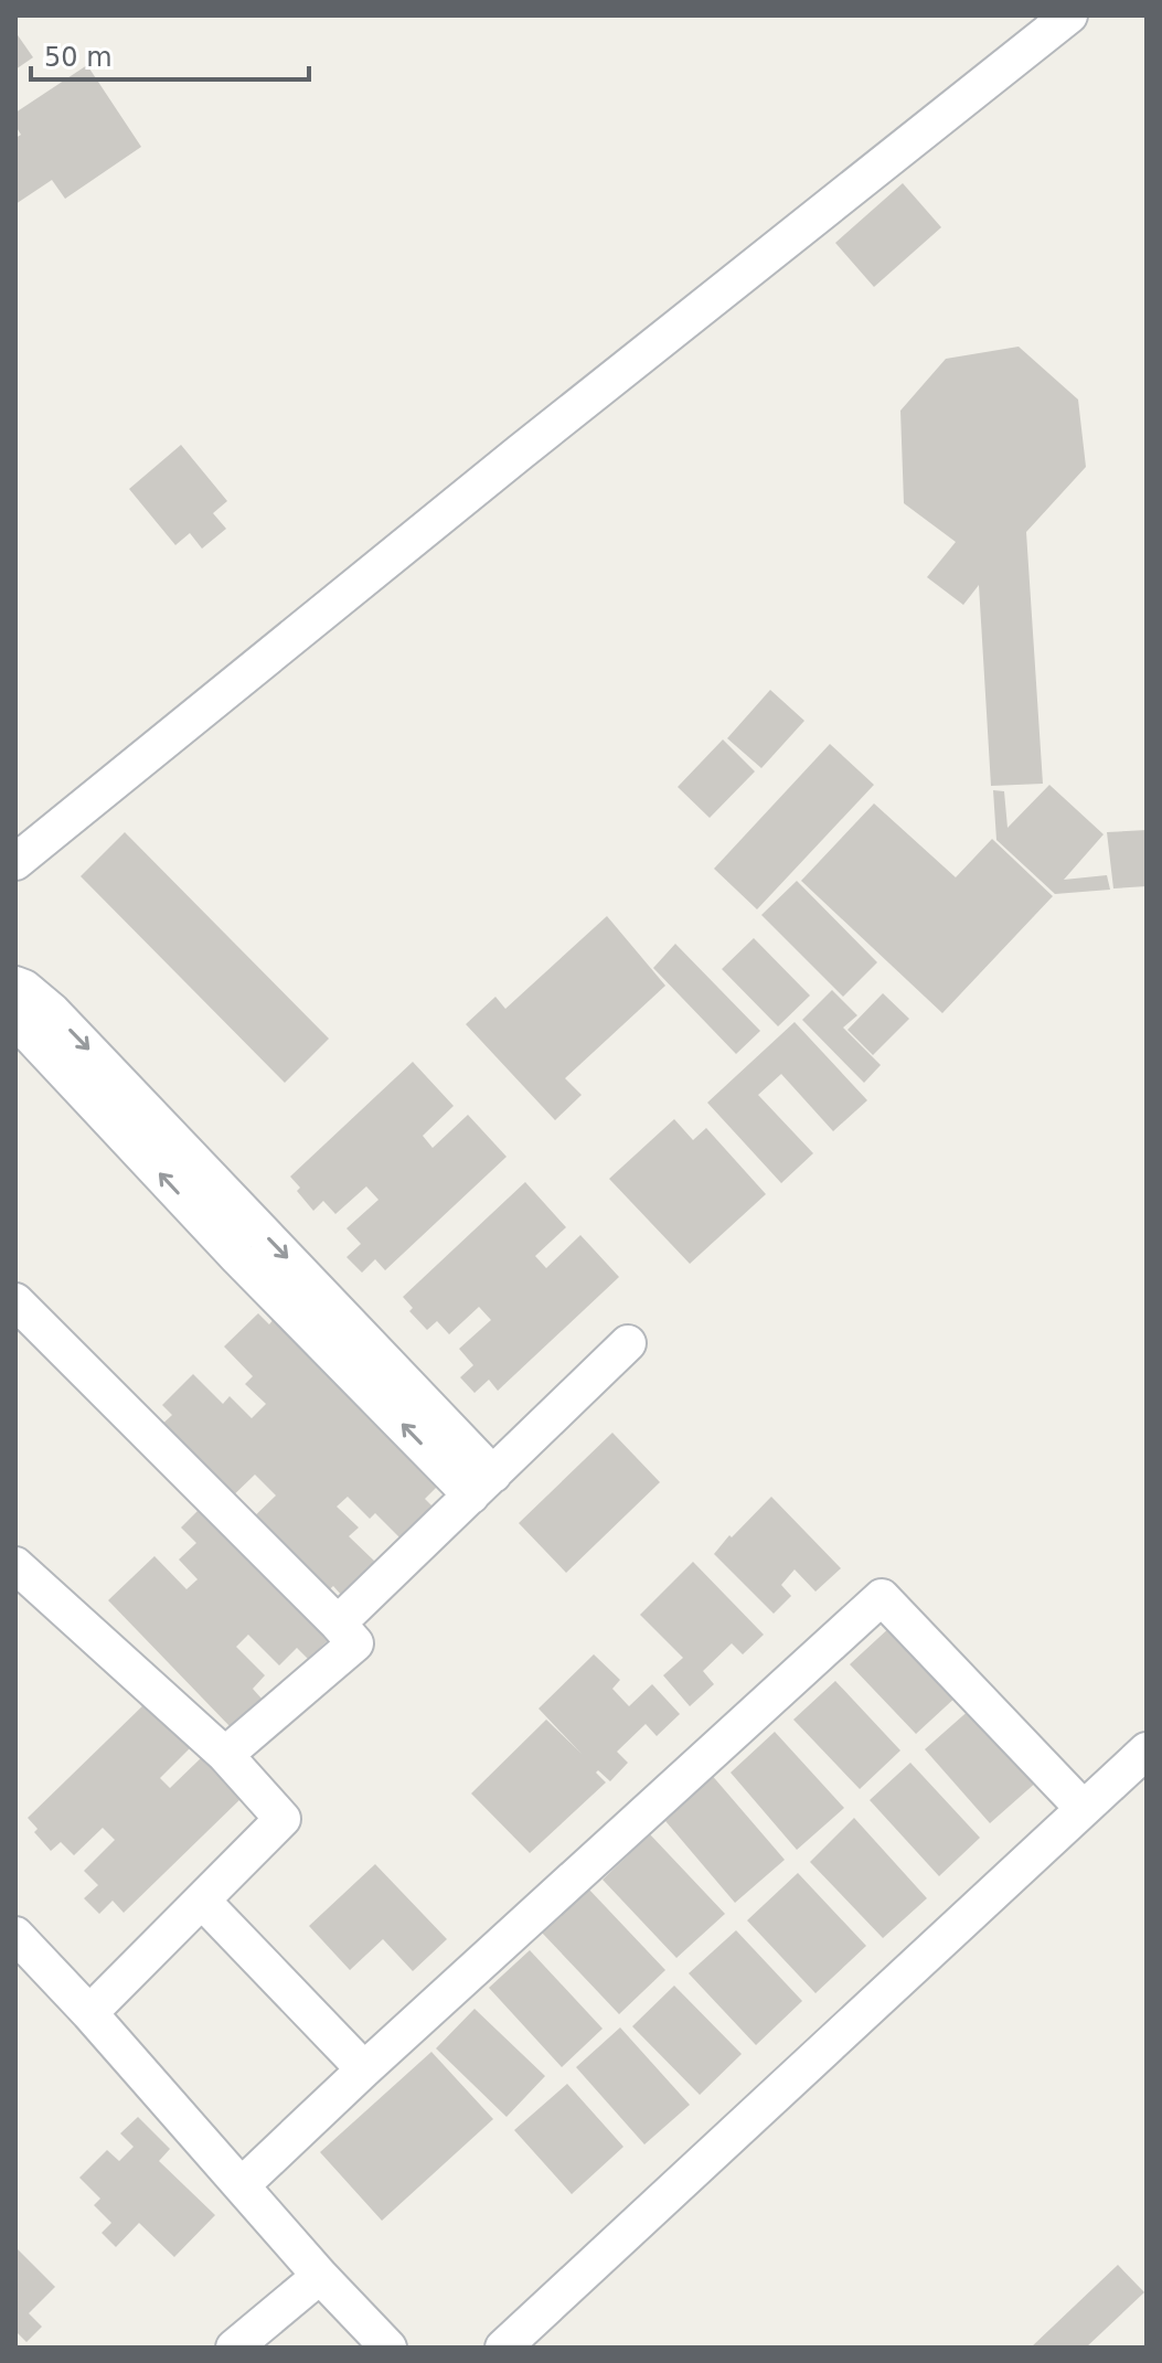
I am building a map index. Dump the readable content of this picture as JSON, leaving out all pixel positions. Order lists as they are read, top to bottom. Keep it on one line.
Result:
{"scale_bar":"50 m"}
